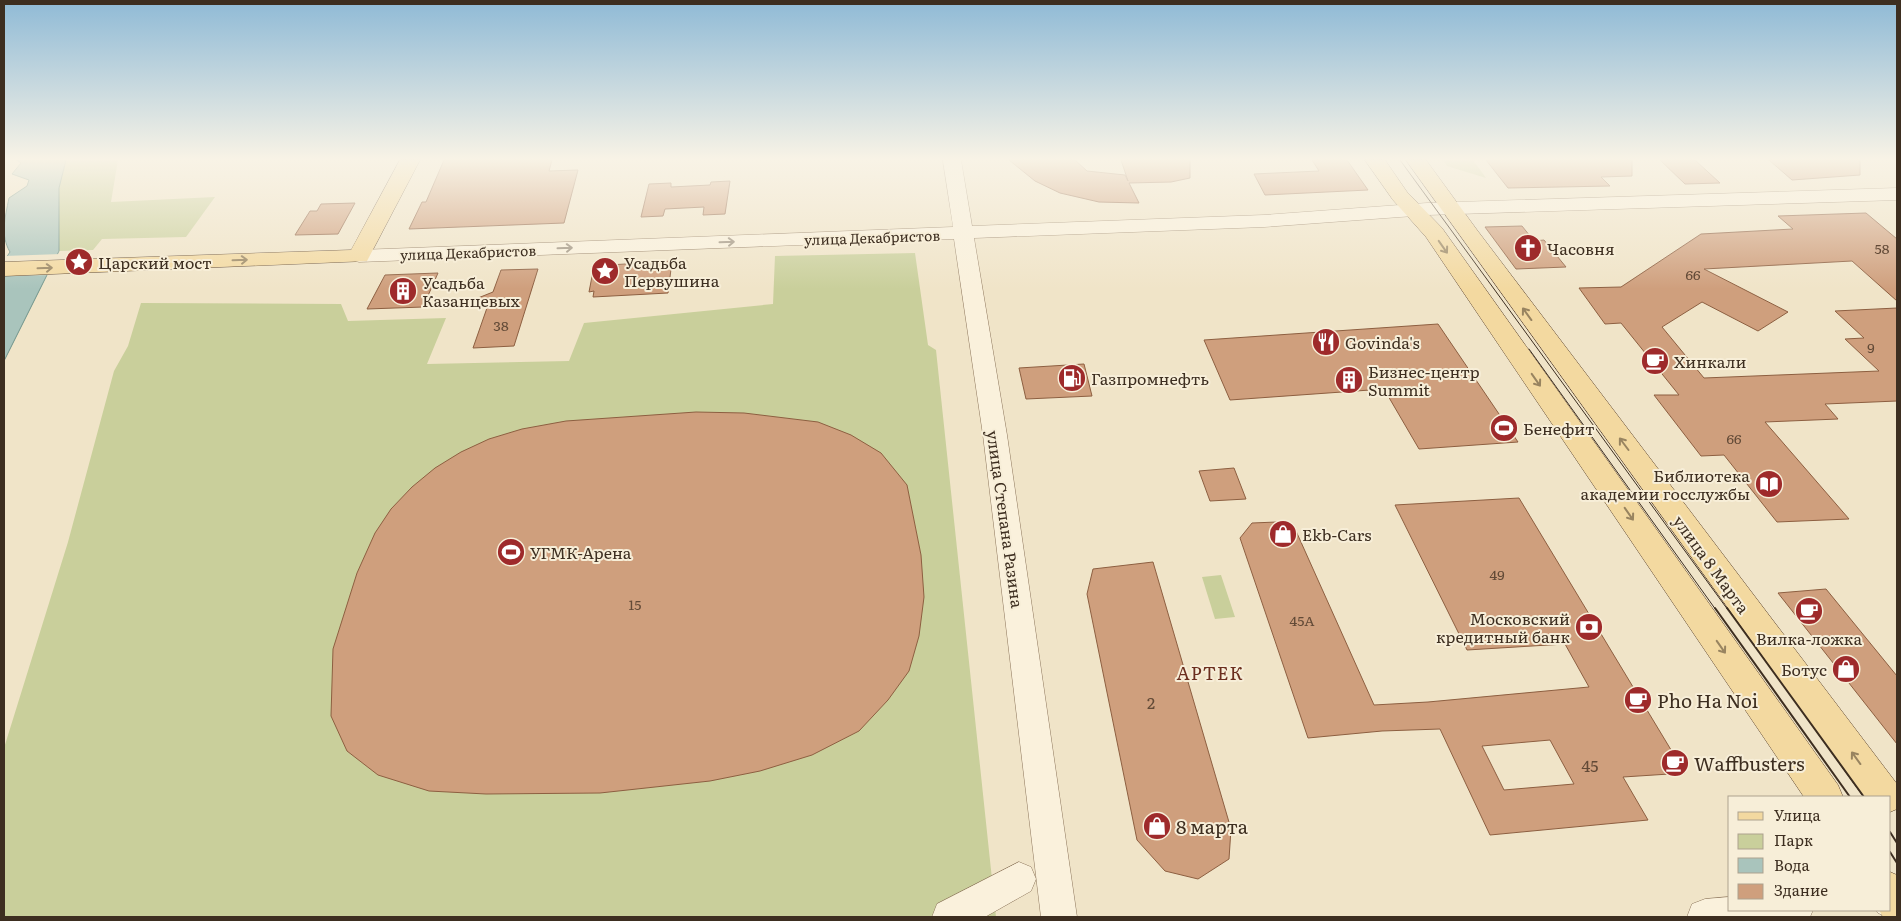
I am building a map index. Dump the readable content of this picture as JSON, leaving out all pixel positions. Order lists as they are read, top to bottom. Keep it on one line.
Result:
{"streets":{"main road":["улица Декабристов","улица 8 Марта"],"street":["улица Степана Разина"]},"crossings":[["улица Декабристов","улица Степана Разина"],["улица Декабристов","улица 8 Марта"]],"one_way":["улица Декабристов"],"districts":["АРТЕК"],"places":{"church":["Часовня"],"place":["Царский мост","Усадьба Первушина"],"building":["Усадьба Казанцевых","Бизнес-центр Summit"],"restaurant":["Govinda's"],"cafe":["Хинкали","Вилка-ложка","Pho Ha Noi","Waffbusters"],"fuel station":["Газпромнефть"],"sports":["Бенефит","УГМК-Арена"],"library":["Библиотека академии госслужбы"],"shop":["Ekb-Cars","Ботус","8 марта"],"bank":["Московский кредитный банк"]},"house_numbers":["58","66","38","9","66","49","15","45А","2","45"],"legend":["Улица","Парк","Вода","Здание"]}
